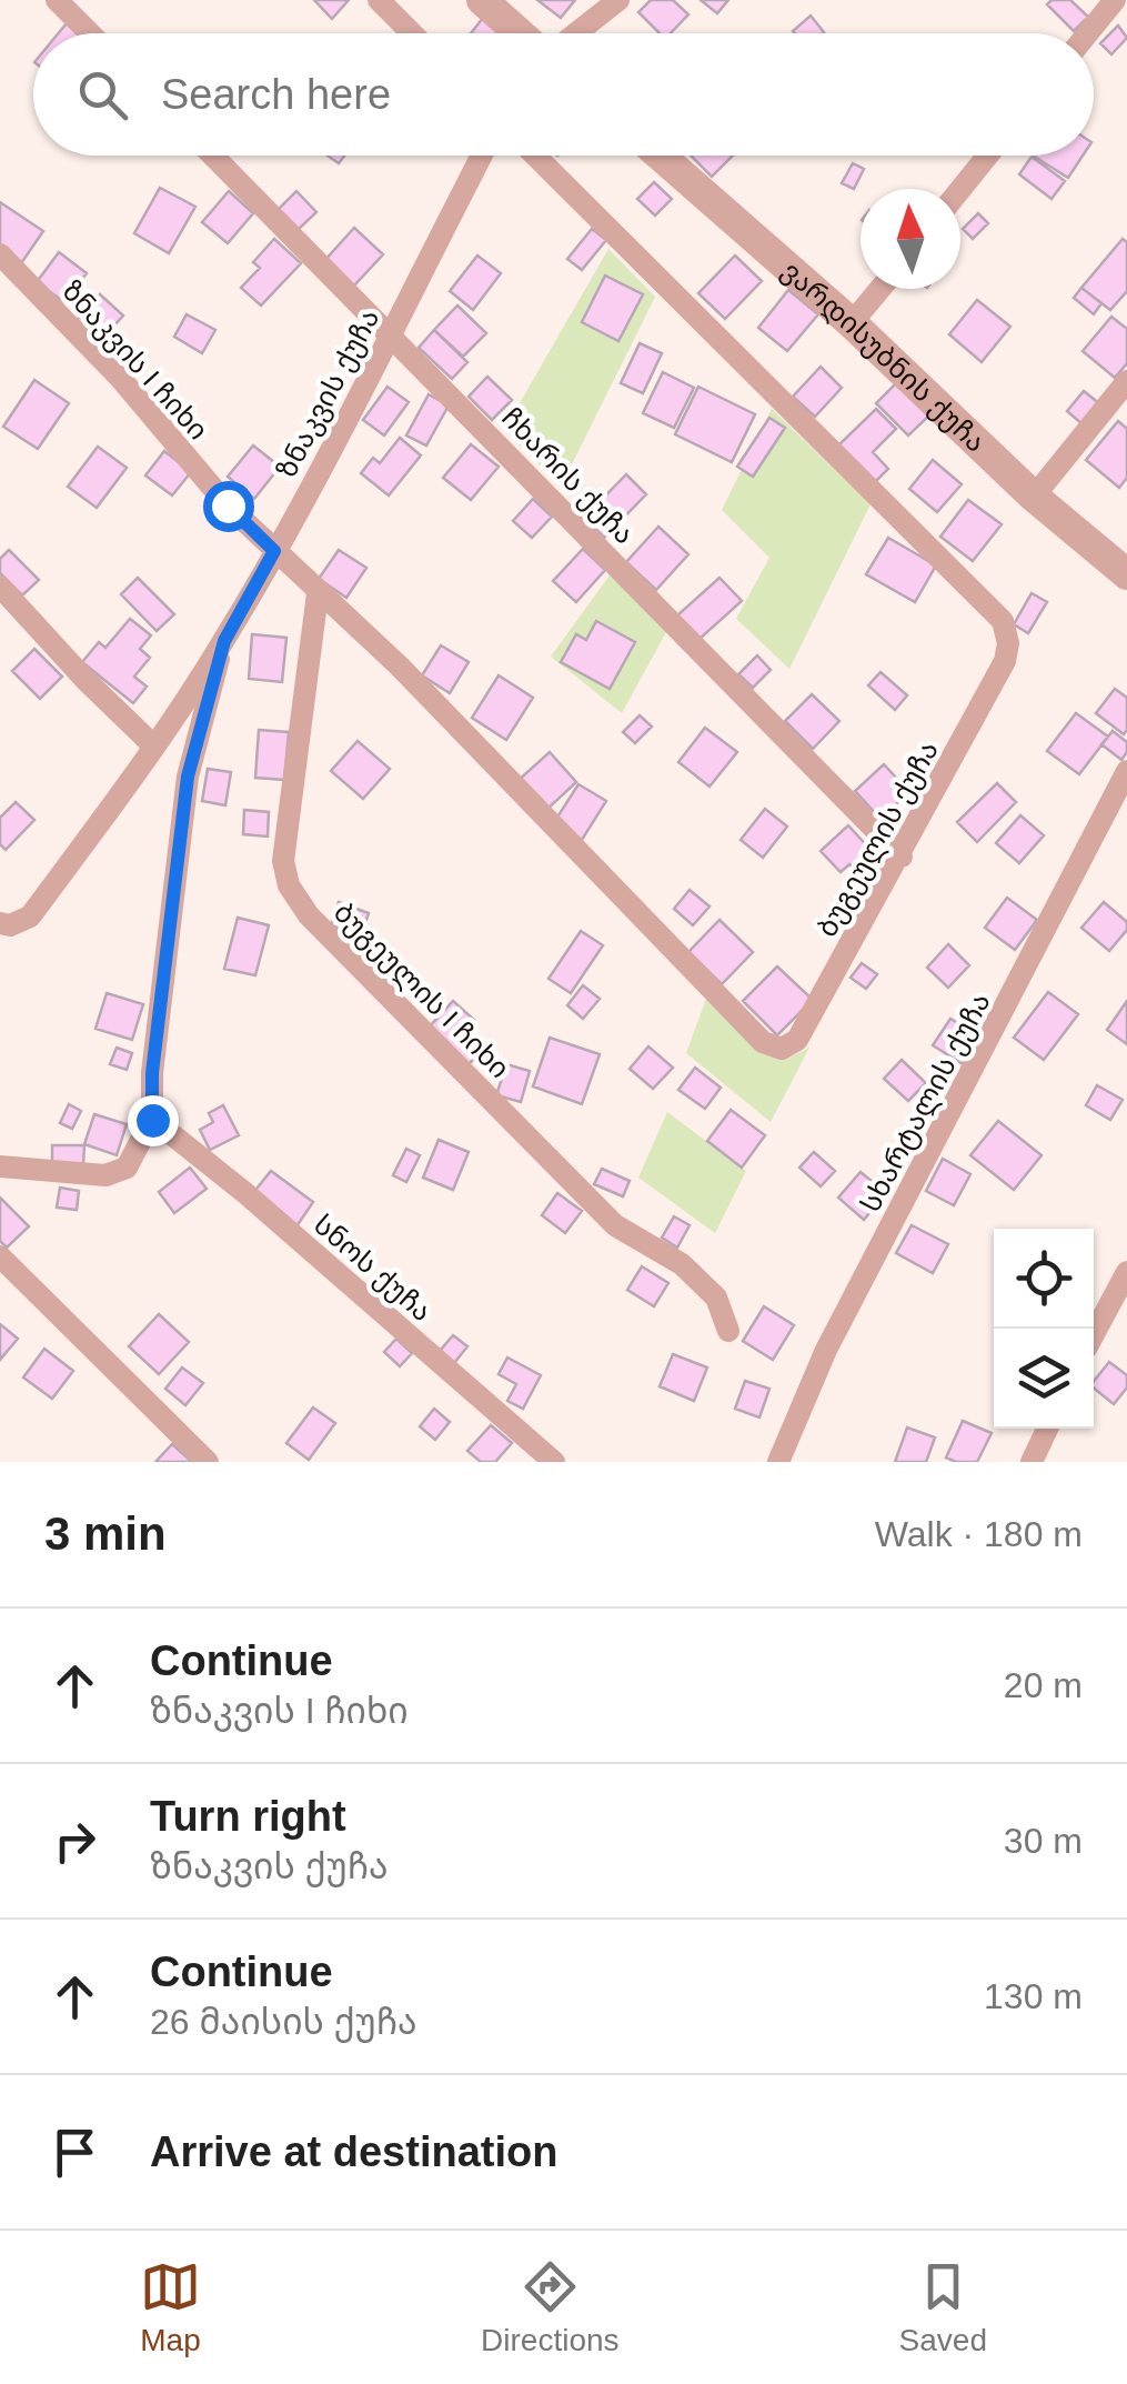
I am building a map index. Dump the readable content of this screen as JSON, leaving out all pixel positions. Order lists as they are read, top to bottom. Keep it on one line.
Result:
{"streets":{"street":["ვარდისუბნის ქუჩა","ზნაკვის I ჩიხი","ზნაკვის ქუჩა","ჩხარის ქუჩა","ბუგეულის ქუჩა","ბუგეულის I ჩიხი","სხარტალის ქუჩა","სნოს ქუჩა"]},"crossings":[["ზნაკვის I ჩიხი","ზნაკვის ქუჩა"],["ზნაკვის I ჩიხი","ბუგეულის ქუჩა"],["ზნაკვის ქუჩა","ჩხარის ქუჩა"],["ზნაკვის ქუჩა","ბუგეულის ქუჩა"],["ჩხარის ქუჩა","ბუგეულის ქუჩა"],["ბუგეულის ქუჩა","ბუგეულის I ჩიხი"]],"north":"top","page":{"search":"Search here","heading":["3 min","Walk · 180 m"],"list":[["Continue","ზნაკვის I ჩიხი","20 m"],["Turn right","ზნაკვის ქუჩა","30 m"],["Continue","26 მაისის ქუჩა","130 m"],"Arrive at destination"],"nav":["Map","Directions","Saved"]}}
